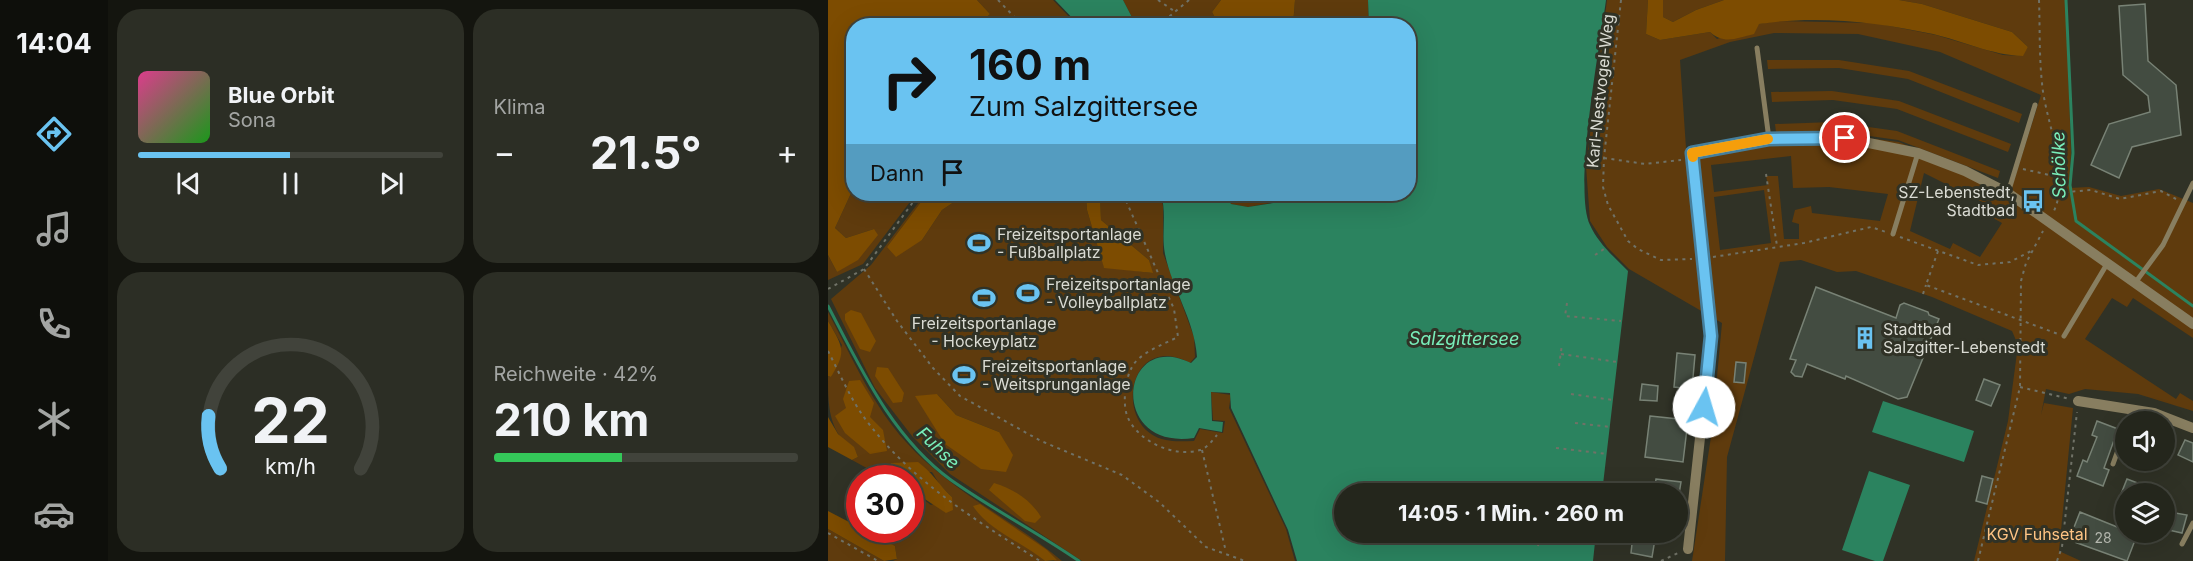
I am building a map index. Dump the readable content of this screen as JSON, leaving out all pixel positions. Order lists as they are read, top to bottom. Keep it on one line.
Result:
{"streets":{"path":["Karl-Nestvogel-Weg"]},"water":["Schölke","Salzgittersee","Fuhse"],"parks":["KGV Fuhsetal"],"places":{"bus stop":["SZ-Lebenstedt, Stadtbad"],"sports":["Freizeitsportanlage - Fußballplatz","Freizeitsportanlage - Volleyballplatz","Freizeitsportanlage - Hockeyplatz","Freizeitsportanlage - Weitsprunganlage"],"building":["Stadtbad Salzgitter-Lebenstedt"]},"house_numbers":["28"],"page":{"tabs":"14:04","tile":["Klima",["Reichweite · 42%","210 km"]],"turn":["160 m","Zum Salzgittersee"],"song":["Blue Orbit","Sona"],"heat":["−","21.5°","+"],"then":"Dann","limit":"30","trip":"14:05 · 1 Min. · 260 m","gauge":["22","km/h"]}}
